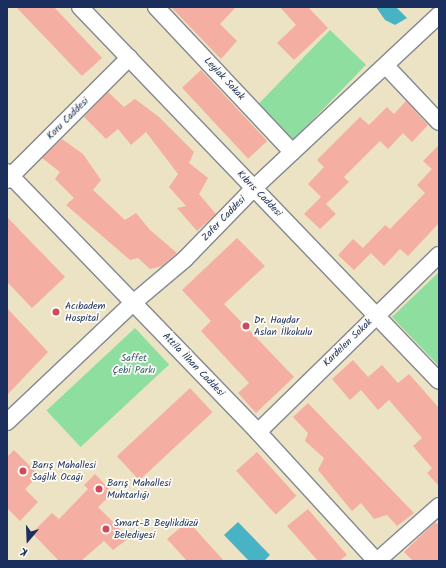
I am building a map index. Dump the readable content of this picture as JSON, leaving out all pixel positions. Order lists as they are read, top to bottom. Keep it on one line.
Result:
{"streets":{"street":["Leylak Sokak","Koru Caddesi","Kıbrıs Caddesi","Zafer Caddesi","Kardelen Sokak","Attila İlhan Caddesi"]},"crossings":[["Leylak Sokak","Zafer Caddesi"],["Koru Caddesi","Kıbrıs Caddesi"],["Koru Caddesi","Attila İlhan Caddesi"],["Kıbrıs Caddesi","Zafer Caddesi"],["Kıbrıs Caddesi","Kardelen Sokak"],["Zafer Caddesi","Attila İlhan Caddesi"],["Kardelen Sokak","Attila İlhan Caddesi"]],"parks":["Saffet Çebi Parkı"],"places":["Acıbadem Hospital","Dr. Haydar Aslan İlkokulu","Barış Mahallesi Sağlık Ocağı","Barış Mahallesi Muhtarlığı","Smart-B Beylikdüzü Belediyesi"],"north":"bottom"}
